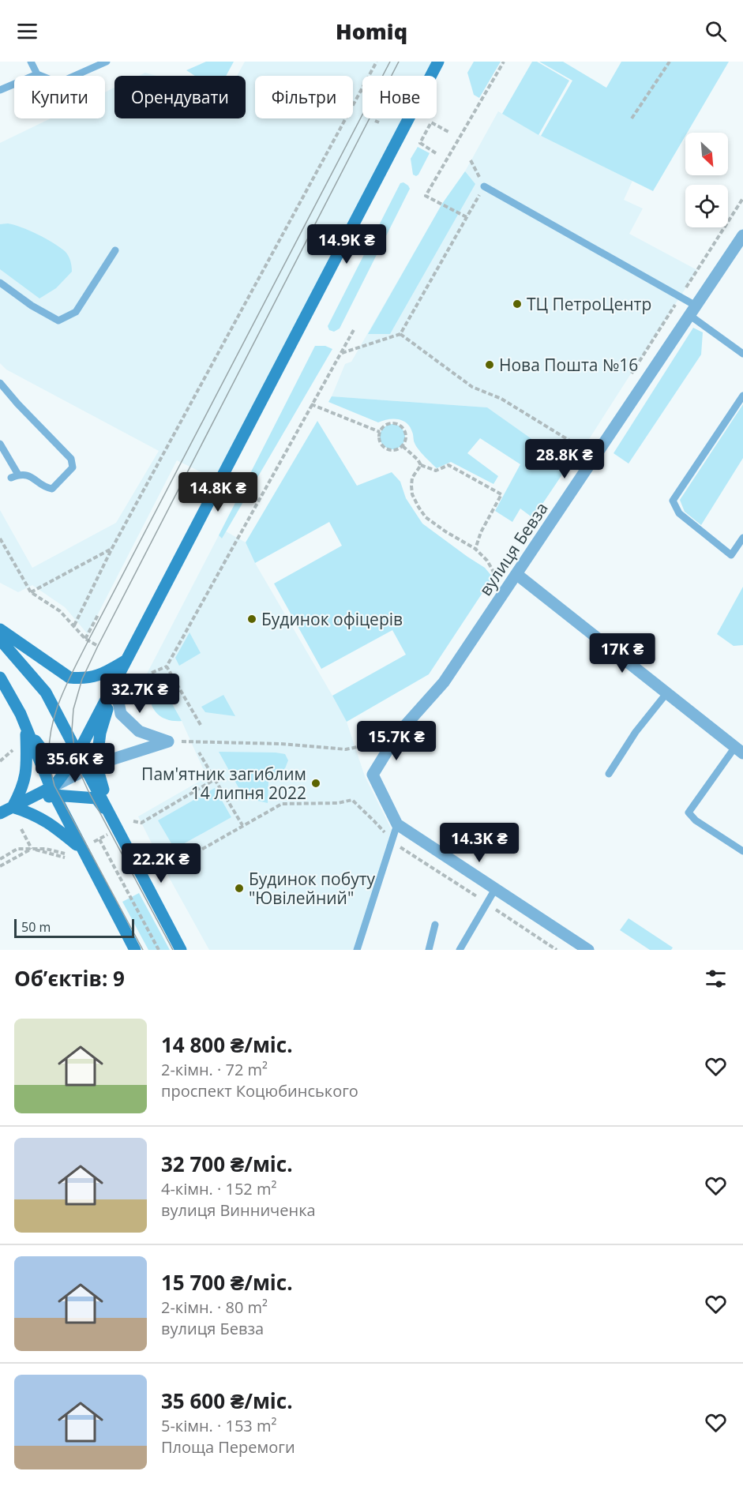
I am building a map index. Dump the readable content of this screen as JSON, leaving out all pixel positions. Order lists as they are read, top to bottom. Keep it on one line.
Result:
{"streets":{"street":["вулиця Бевза"]},"places":["ТЦ ПетроЦентр","Нова Пошта №16","Будинок офіцерів","Пам'ятник загиблим 14 липня 2022","Будинок побуту \"Ювілейний\""],"scale_bar":"50 m","north":"bottom right","page":{"header":"Homiq","chip":["Купити","Орендувати","Фільтри","Нове"],"price":["14.9K ₴","28.8K ₴","14.8K ₴","17K ₴","32.7K ₴","15.7K ₴","35.6K ₴","14.3K ₴","22.2K ₴"],"scale":"50 m","heading":"Об’єктів: 9","list":[{"name":"14 800 ₴/міс.","note":"2-кімн. · 72 m² · проспект Коцюбинського"},{"name":"32 700 ₴/міс.","note":"4-кімн. · 152 m² · вулиця Винниченка"},{"name":"15 700 ₴/міс.","note":"2-кімн. · 80 m² · вулиця Бевза"},{"name":"35 600 ₴/міс.","note":"5-кімн. · 153 m² · Площа Перемоги"}]}}
